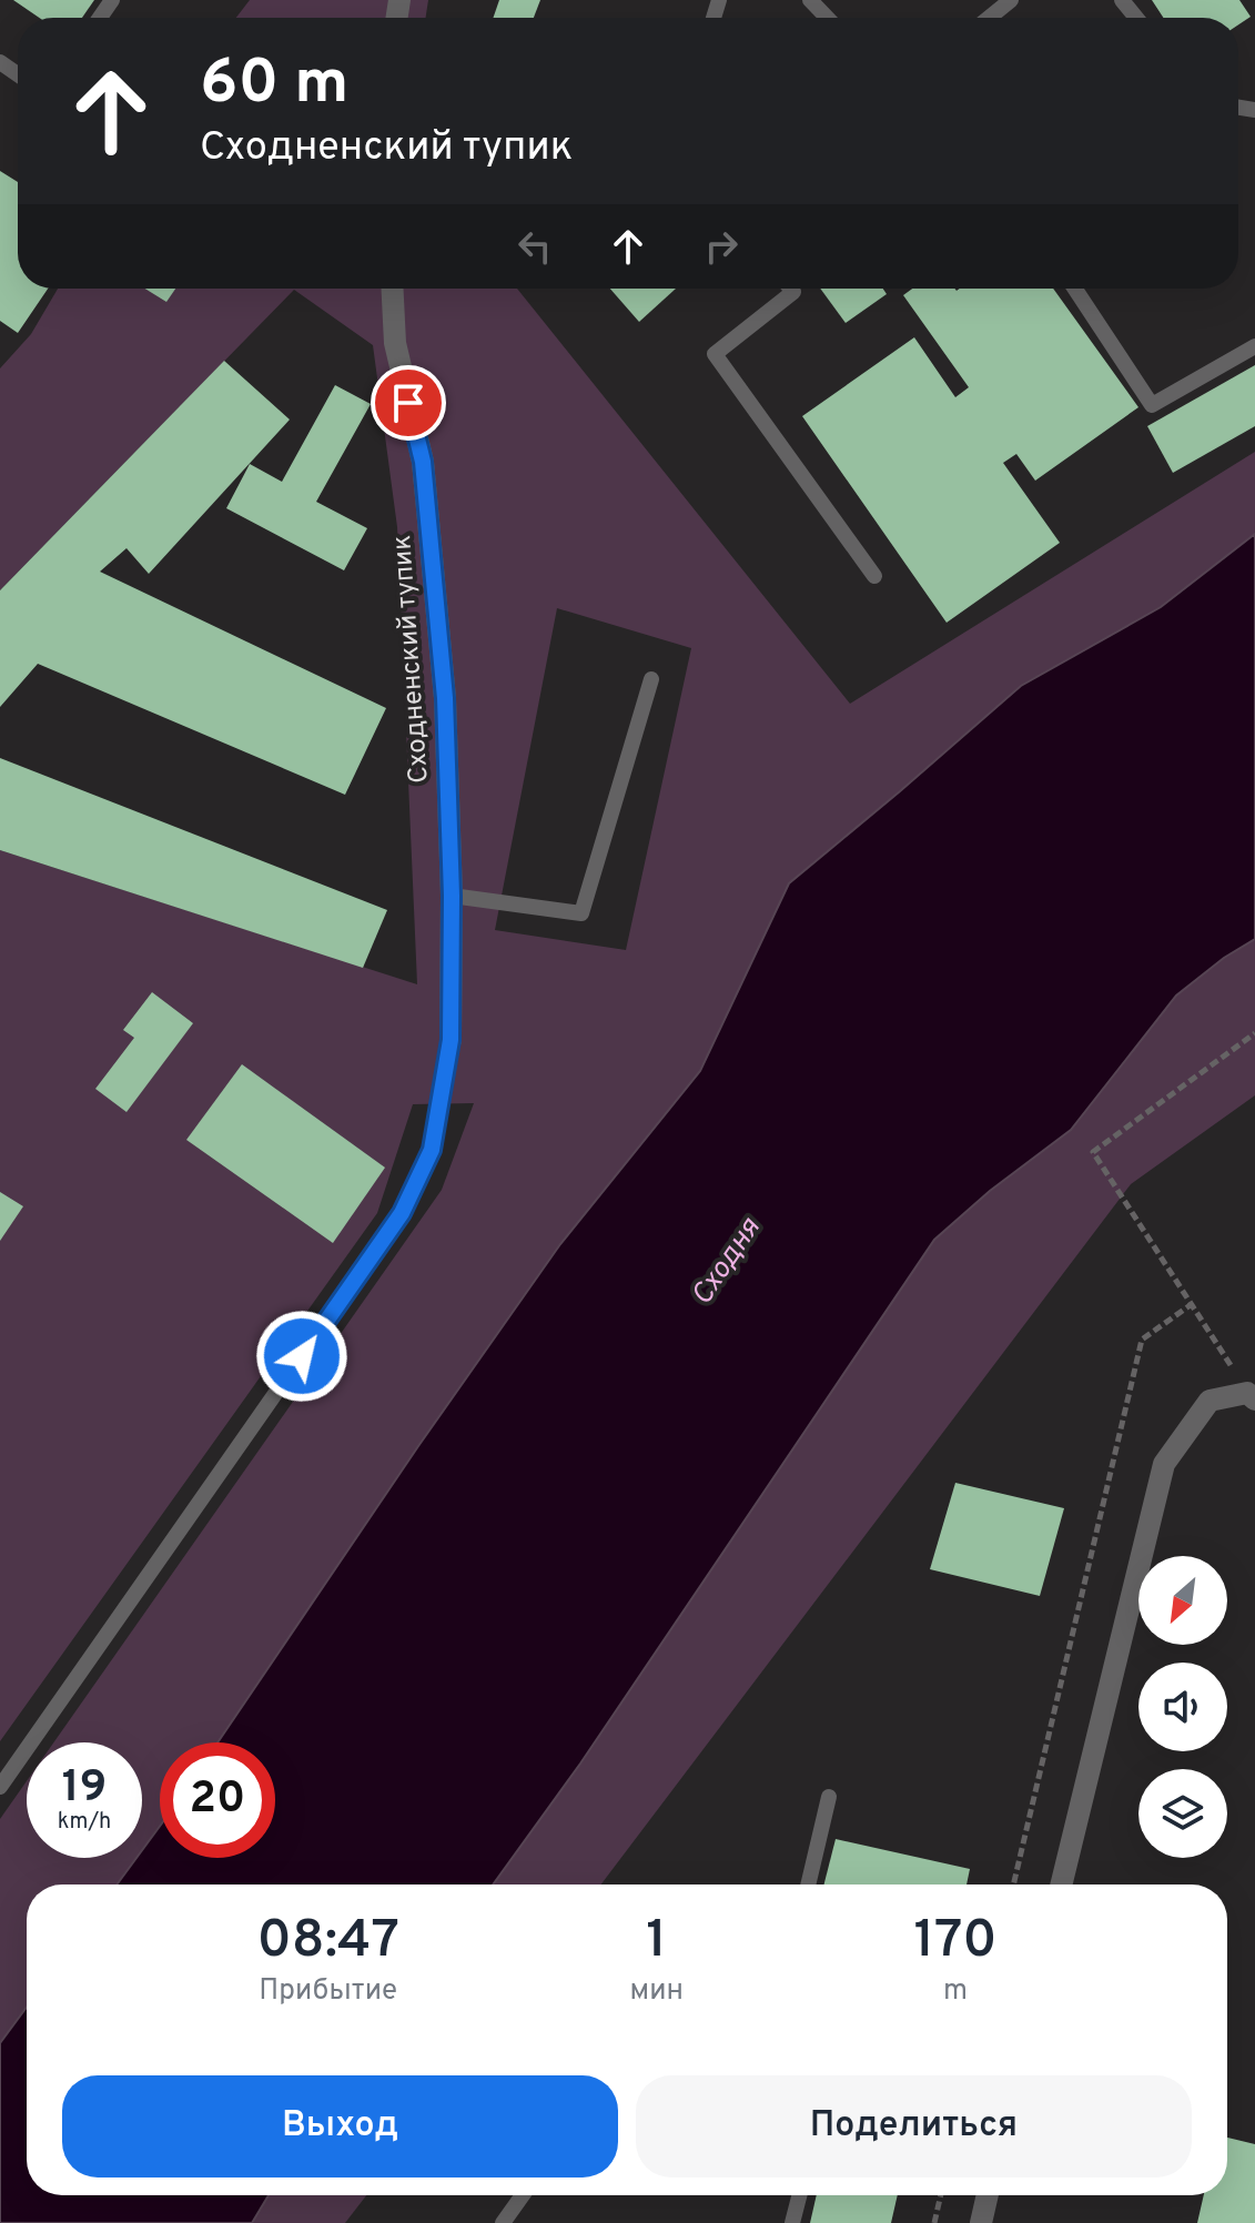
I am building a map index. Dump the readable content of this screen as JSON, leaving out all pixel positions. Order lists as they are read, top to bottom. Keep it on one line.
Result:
{"streets":{"street":["Сходненский тупик"]},"water":["Сходня"],"north":"bottom left","page":{"turn":["60 m","Сходненский тупик"],"speed":"19 km/h","limit":"20","eta":["08:47","Прибытие","1","мин","170","m"],"buttons":["Выход","Поделиться"]}}
